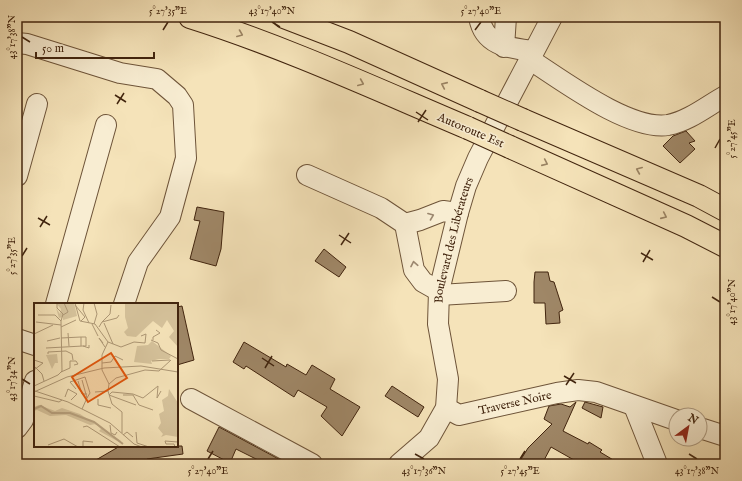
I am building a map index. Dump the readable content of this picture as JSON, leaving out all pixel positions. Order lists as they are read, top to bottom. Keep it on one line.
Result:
{"streets":{"highway":["Autoroute Est"],"street":["Boulevard des Libérateurs","Traverse Noire"]},"crossings":[["Boulevard des Libérateurs","Traverse Noire"]],"scale_bar":"50 m","north":"top right","coordinates":["5°27'35\"E","43°17'40\"N","5°27'40\"E","43°17'38\"N","5°27'45\"E","43°17'34\"N","43°17'36\"N"]}
